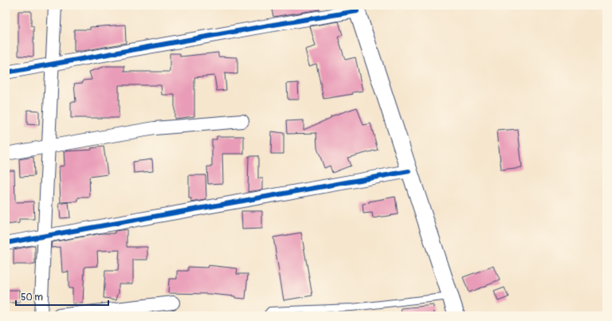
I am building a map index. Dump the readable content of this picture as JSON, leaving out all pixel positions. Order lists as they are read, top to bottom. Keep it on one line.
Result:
{"scale_bar":"50 m"}
